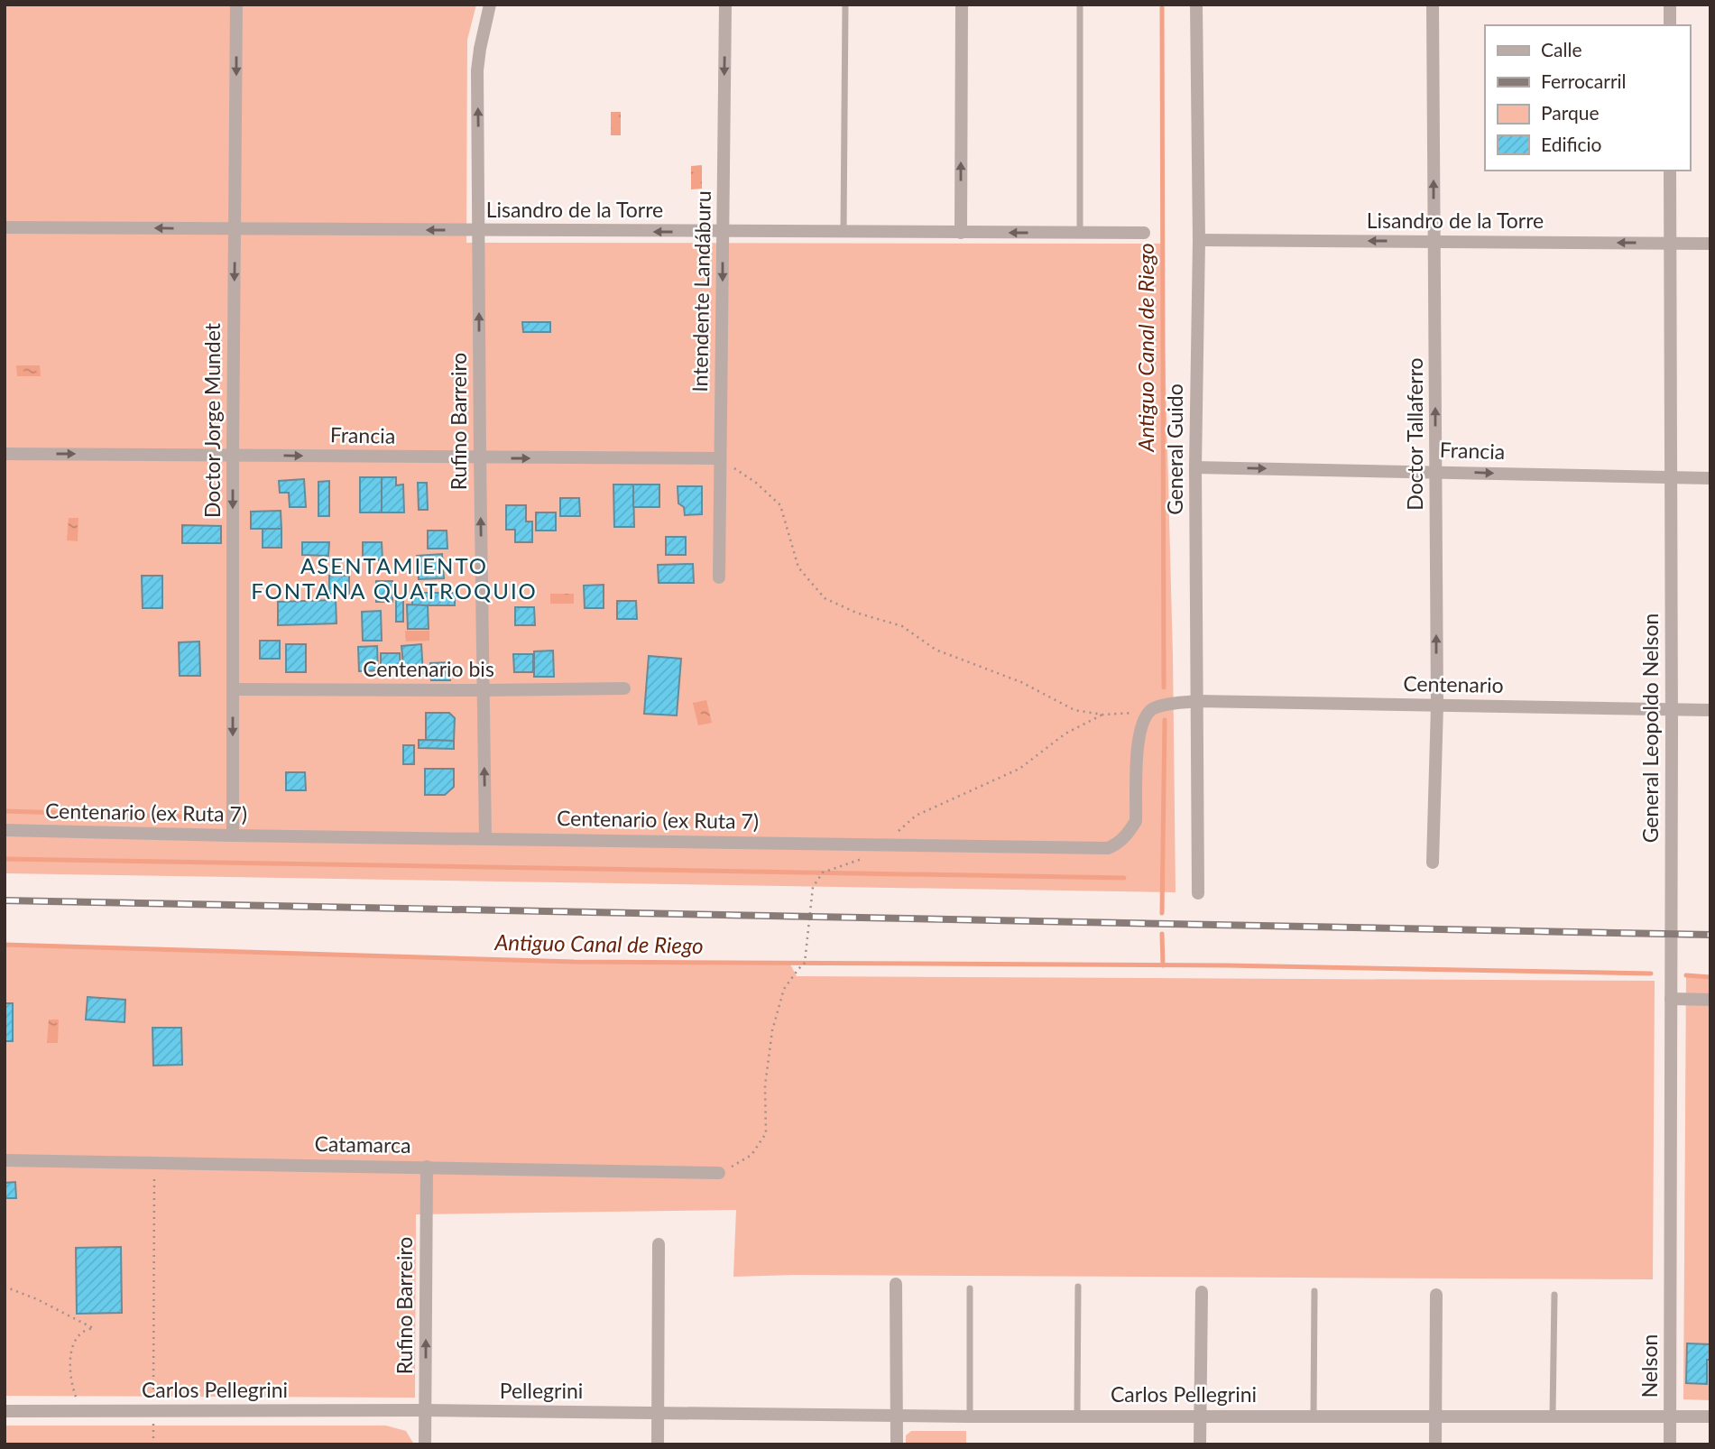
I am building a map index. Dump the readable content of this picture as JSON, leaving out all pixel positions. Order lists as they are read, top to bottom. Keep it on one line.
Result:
{"streets":{"street":["Lisandro de la Torre","Intendente Landáburu","Doctor Jorge Mundet","Rufino Barreiro","Doctor Tallaferro","Francia","General Guido","Centenario bis","Centenario","General Leopoldo Nelson","Centenario (ex Ruta 7)","Catamarca","Nelson","Carlos Pellegrini","Pellegrini"]},"crossings":[["Lisandro de la Torre","Intendente Landáburu"],["Lisandro de la Torre","Doctor Jorge Mundet"],["Lisandro de la Torre","Rufino Barreiro"],["Lisandro de la Torre","Doctor Tallaferro"],["Lisandro de la Torre","General Guido"],["Lisandro de la Torre","General Leopoldo Nelson"],["Intendente Landáburu","Francia"],["Doctor Jorge Mundet","Francia"],["Doctor Jorge Mundet","Centenario bis"],["Doctor Jorge Mundet","Centenario (ex Ruta 7)"],["Rufino Barreiro","Francia"],["Rufino Barreiro","Centenario bis"],["Rufino Barreiro","Centenario (ex Ruta 7)"],["Rufino Barreiro","Catamarca"],["Rufino Barreiro","Carlos Pellegrini"],["Rufino Barreiro","Pellegrini"],["Doctor Tallaferro","Francia"],["Doctor Tallaferro","Centenario"],["Francia","General Guido"],["Francia","General Leopoldo Nelson"],["General Guido","Centenario"],["Centenario","General Leopoldo Nelson"],["General Leopoldo Nelson","Nelson"],["Nelson","Carlos Pellegrini"],["Carlos Pellegrini","Pellegrini"]],"one_way":["Lisandro de la Torre","Intendente Landáburu","Doctor Jorge Mundet","Rufino Barreiro","Doctor Tallaferro","Francia"],"districts":["ASENTAMIENTO FONTANA QUATROQUIO"],"water":["Antiguo Canal de Riego"],"legend":["Calle","Ferrocarril","Parque","Edificio"]}
